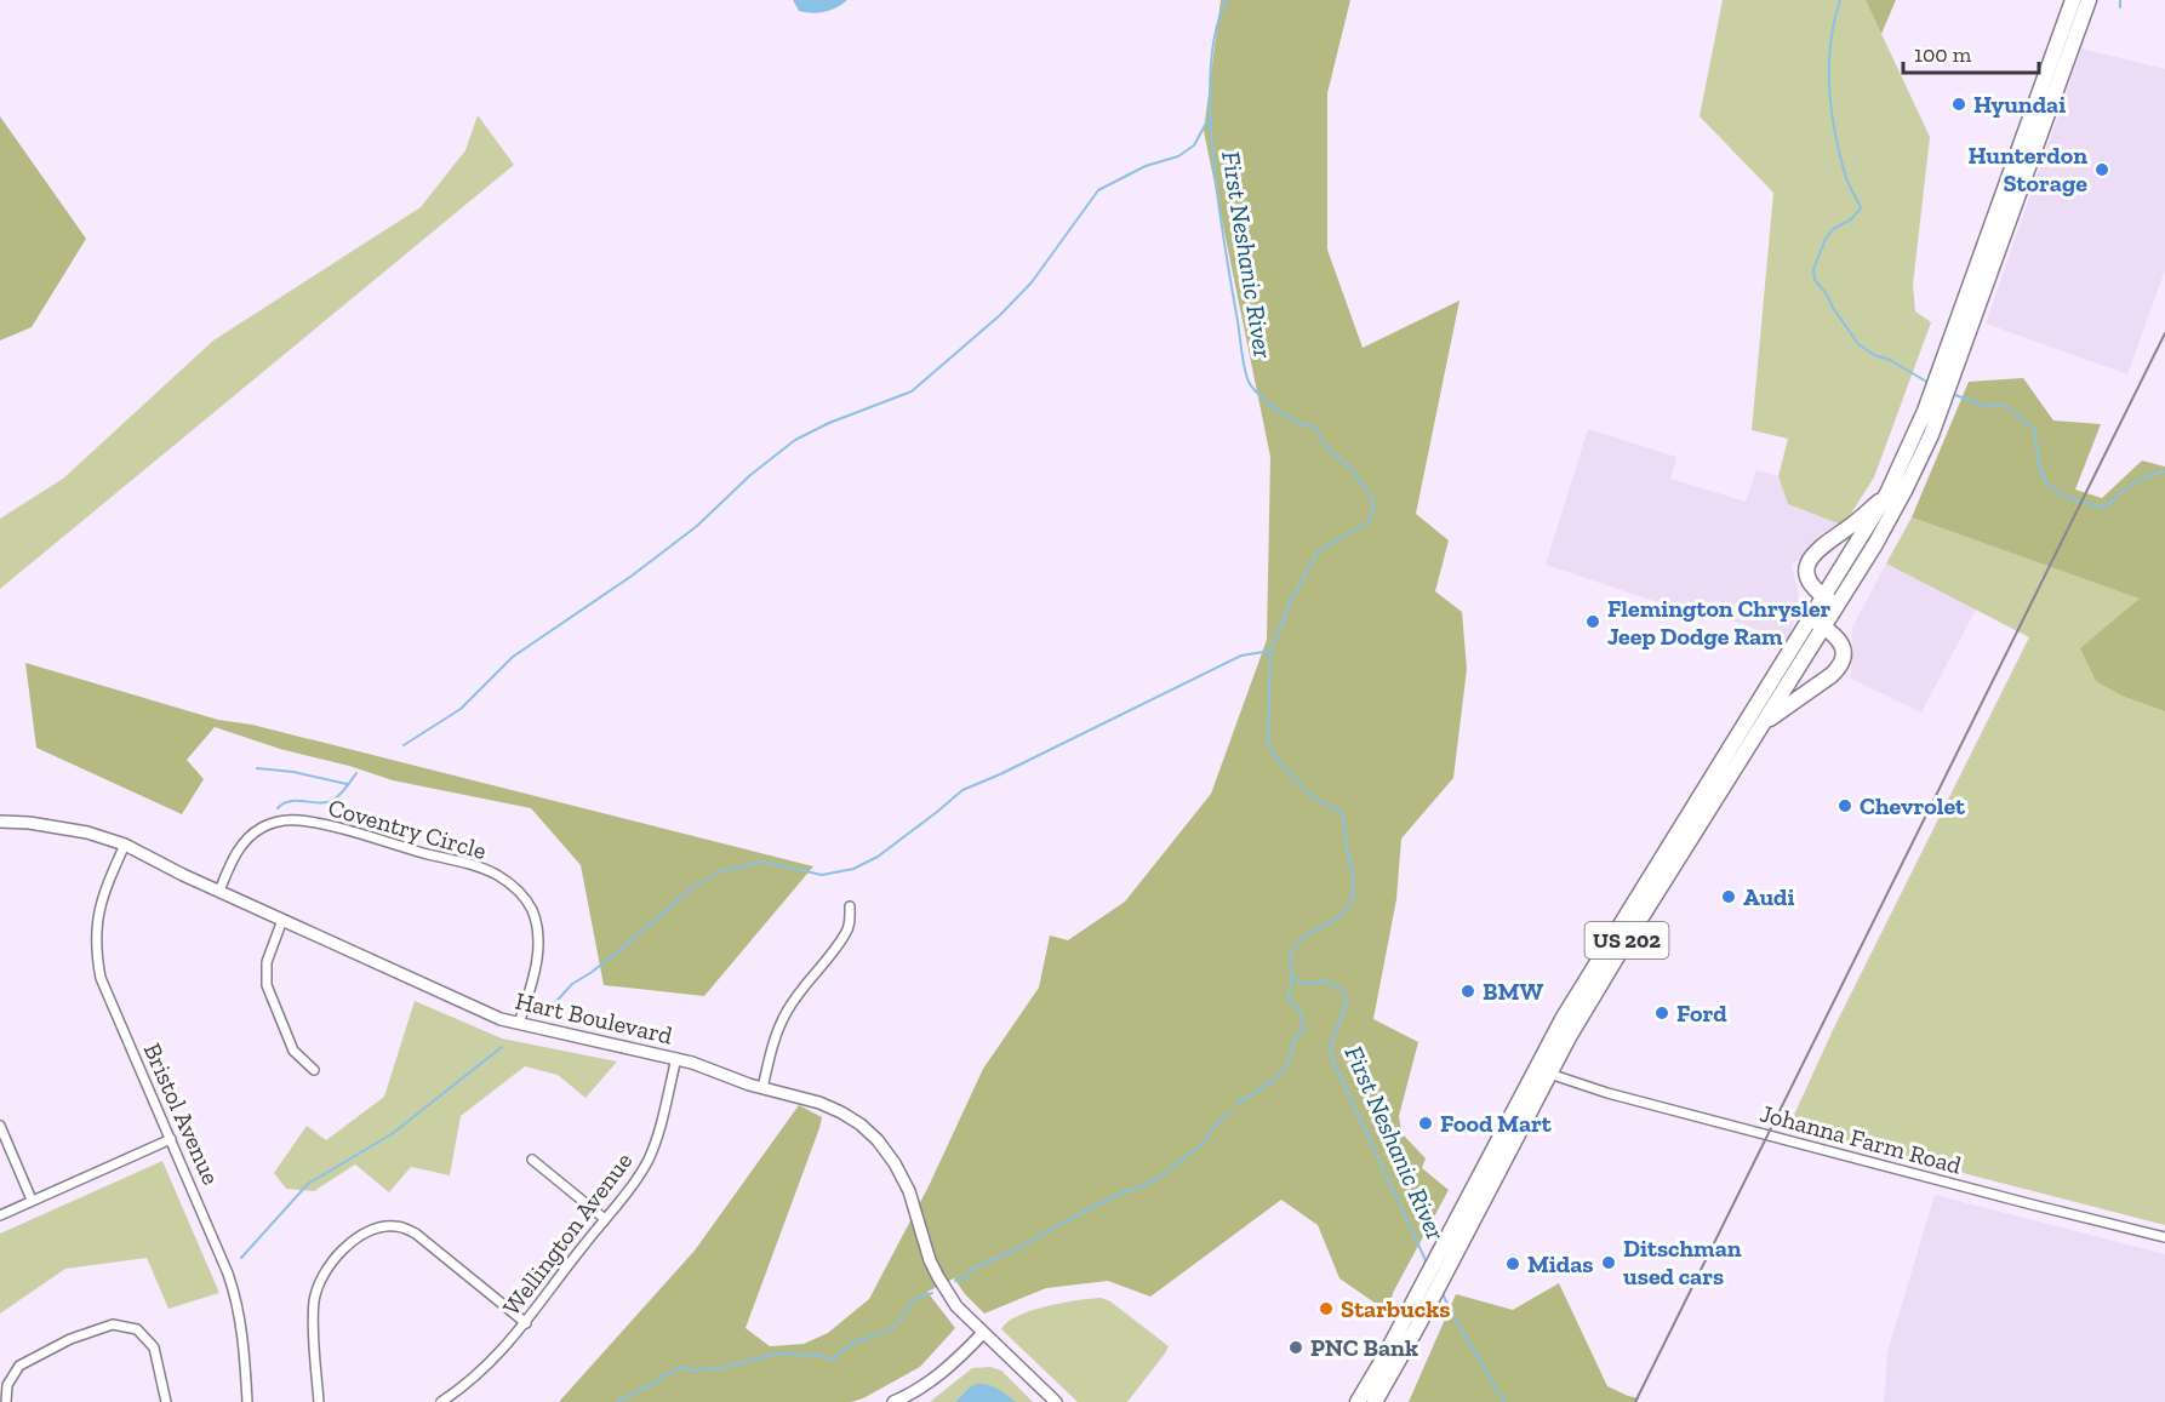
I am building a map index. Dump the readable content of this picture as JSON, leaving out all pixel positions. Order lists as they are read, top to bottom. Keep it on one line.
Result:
{"streets":{"highway":["US 202"],"street":["Coventry Circle","Hart Boulevard","Bristol Avenue","Johanna Farm Road","Wellington Avenue"]},"crossings":[["Coventry Circle","Hart Boulevard"],["US 202","Johanna Farm Road"],["Hart Boulevard","Bristol Avenue"],["Hart Boulevard","Wellington Avenue"]],"water":["First Neshanic River"],"places":["Hyundai","Hunterdon Storage","Flemington Chrysler Jeep Dodge Ram","Chevrolet","Audi","BMW","Ford","Food Mart","Ditschman used cars","Midas","Starbucks","PNC Bank"],"scale_bar":"100 m"}
